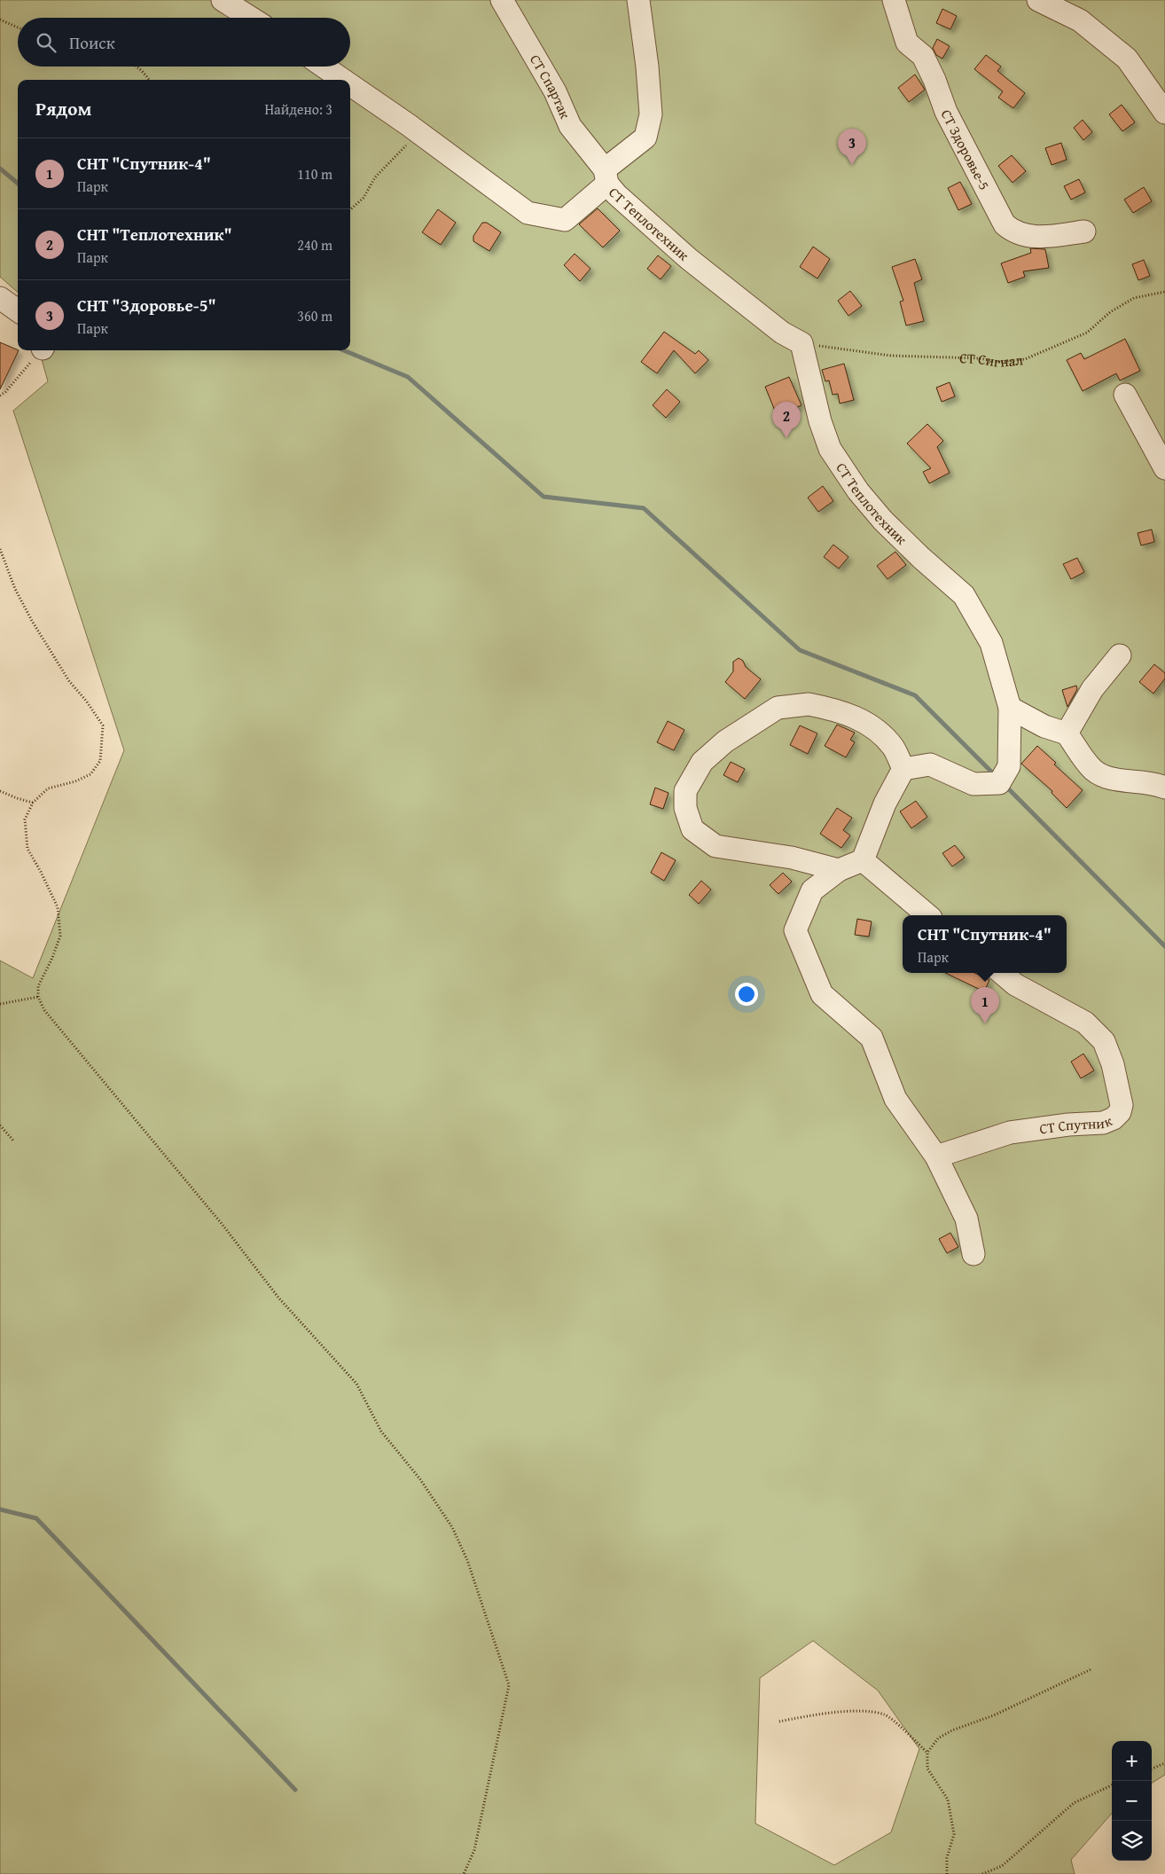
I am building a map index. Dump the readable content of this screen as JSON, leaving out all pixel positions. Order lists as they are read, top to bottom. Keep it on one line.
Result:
{"streets":{"street":["СТ Спартак","СТ Здоровье-5","СТ Теплотехник","СТ Спутник"],"path":["СТ Сигнал"]},"crossings":[["СТ Спартак","СТ Теплотехник"],["СТ Теплотехник","СТ Сигнал"]],"page":{"search":"Поиск","heading":["Рядом","Найдено: 3"],"pins":["3","2","1"],"list":[{"mark":"1","name":"СНТ \"Спутник-4\"","note":"Парк","value":"110 m"},{"mark":"2","name":"СНТ \"Теплотехник\"","note":"Парк","value":"240 m"},{"mark":"3","name":"СНТ \"Здоровье-5\"","note":"Парк","value":"360 m"}],"popup":["СНТ \"Спутник-4\"","Парк"],"map_buttons":["+","−"]}}
